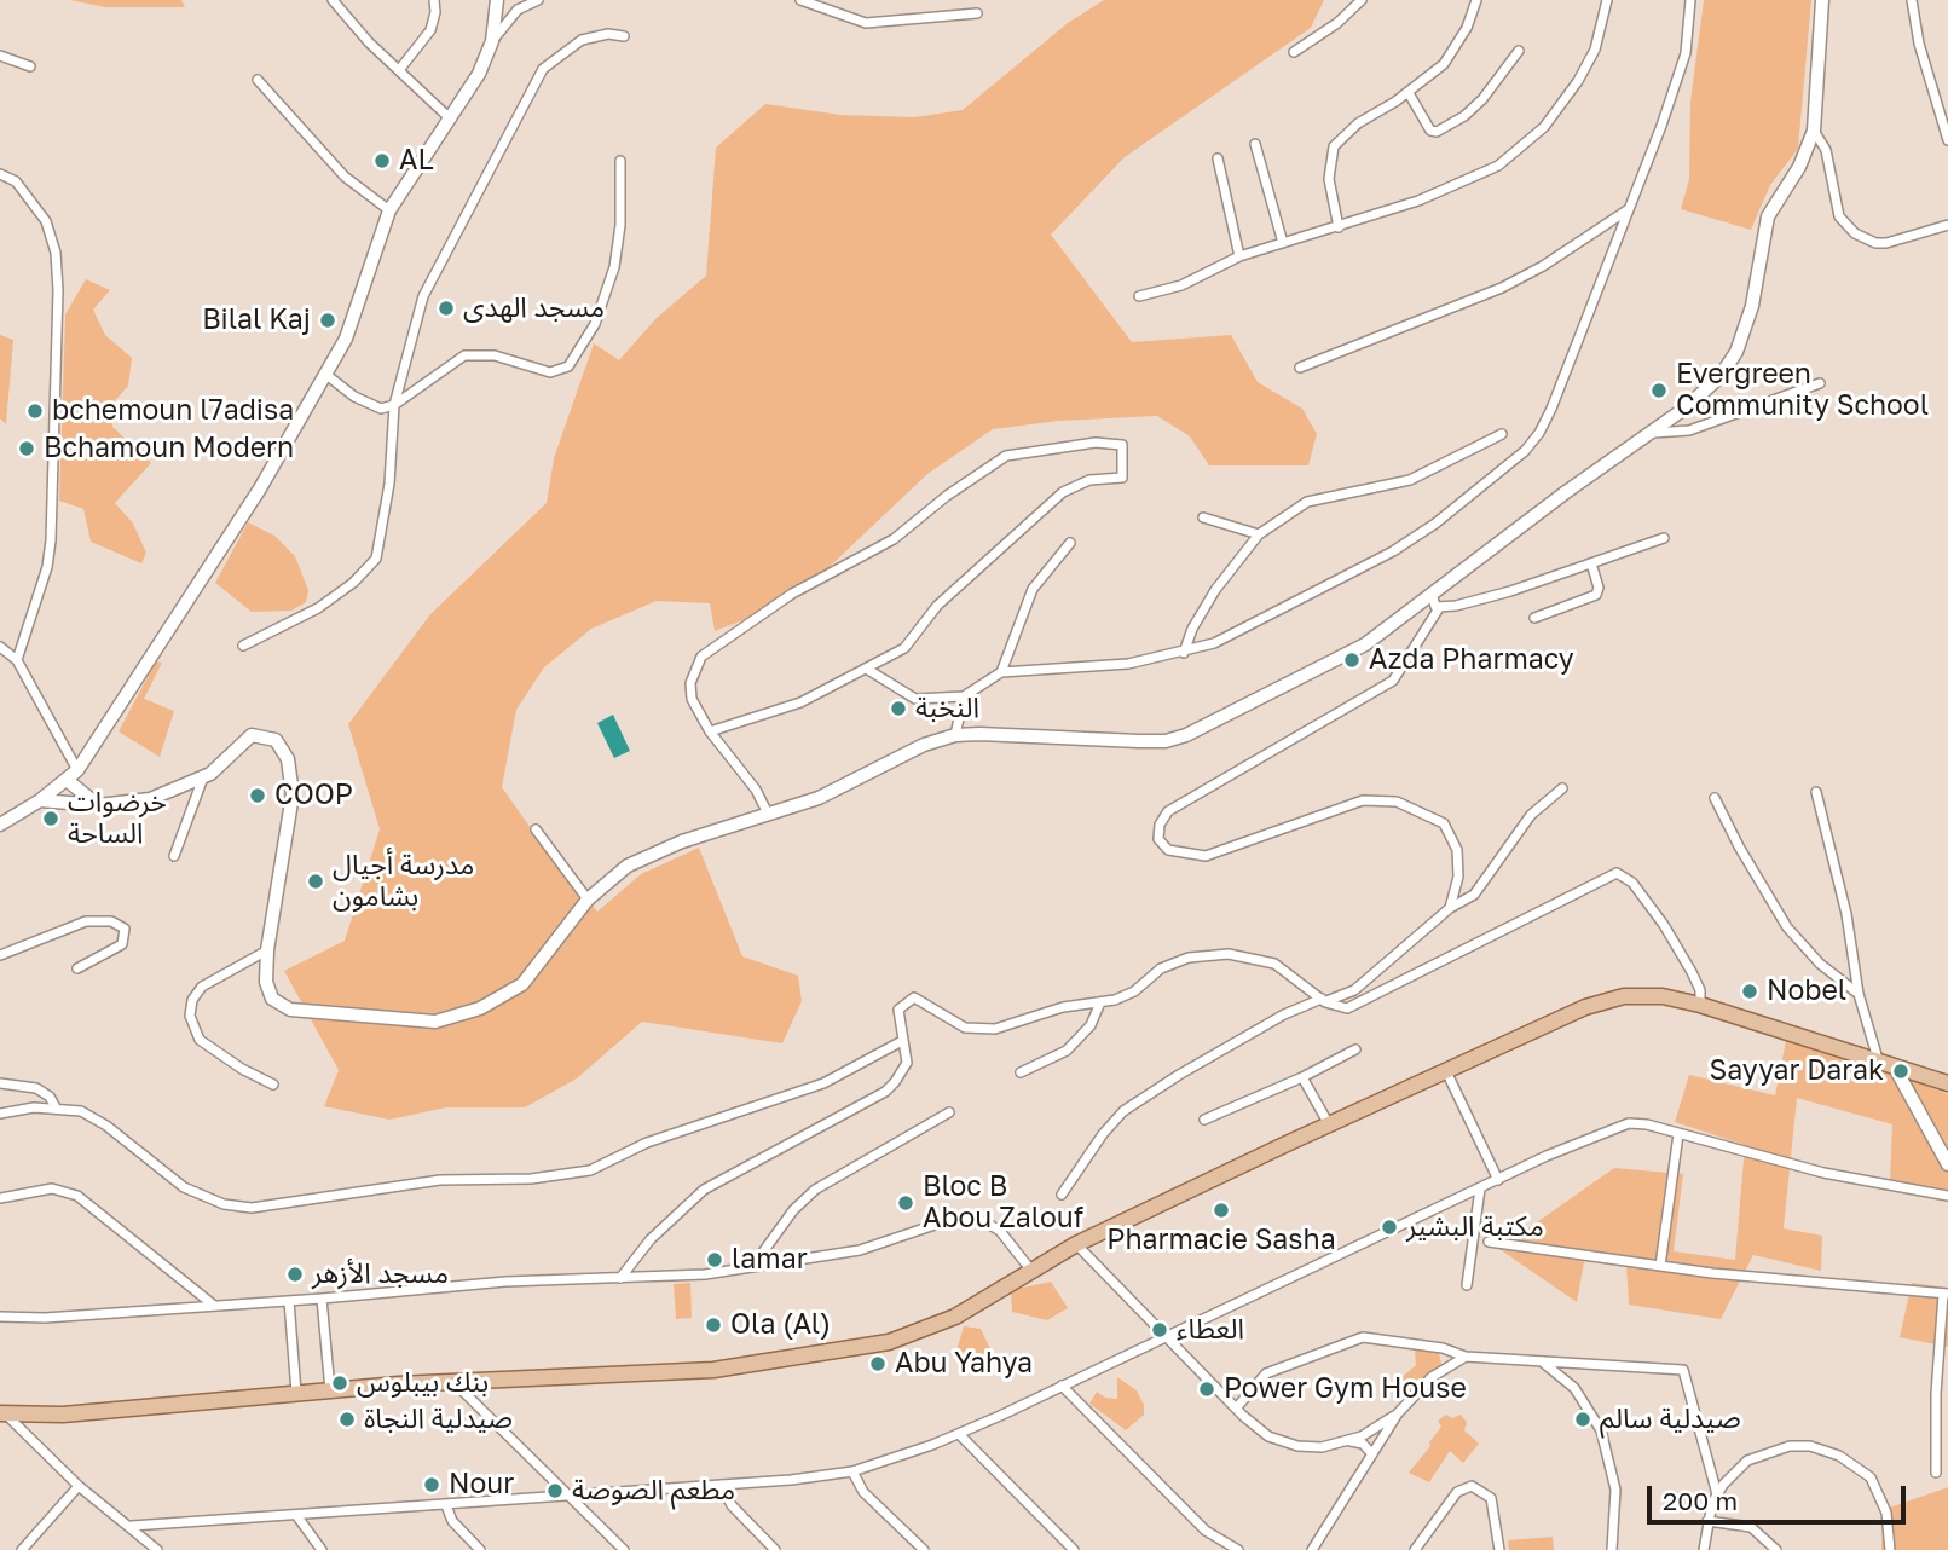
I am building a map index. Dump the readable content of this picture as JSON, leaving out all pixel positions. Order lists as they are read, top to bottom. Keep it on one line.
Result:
{"places":["AL","مسجد الهدى","Bilal Kaj","Evergreen Community School","bchemoun l7adisa","Bchamoun Modern","Azda Pharmacy","النخبة","COOP","خرضوات الساحة","مدرسة أجيال بشامون","Nobel","Sayyar Darak","Bloc B Abou Zalouf","Pharmacie Sasha","مكتبة البشير","lamar","مسجد الأزهر","Ola (Al)","العطاء","Abu Yahya","بنك بيبلوس","Power Gym House","صيدلية النجاة","صيدلية سالم","Nour","مطعم الصوصة"],"scale_bar":"200 m"}
